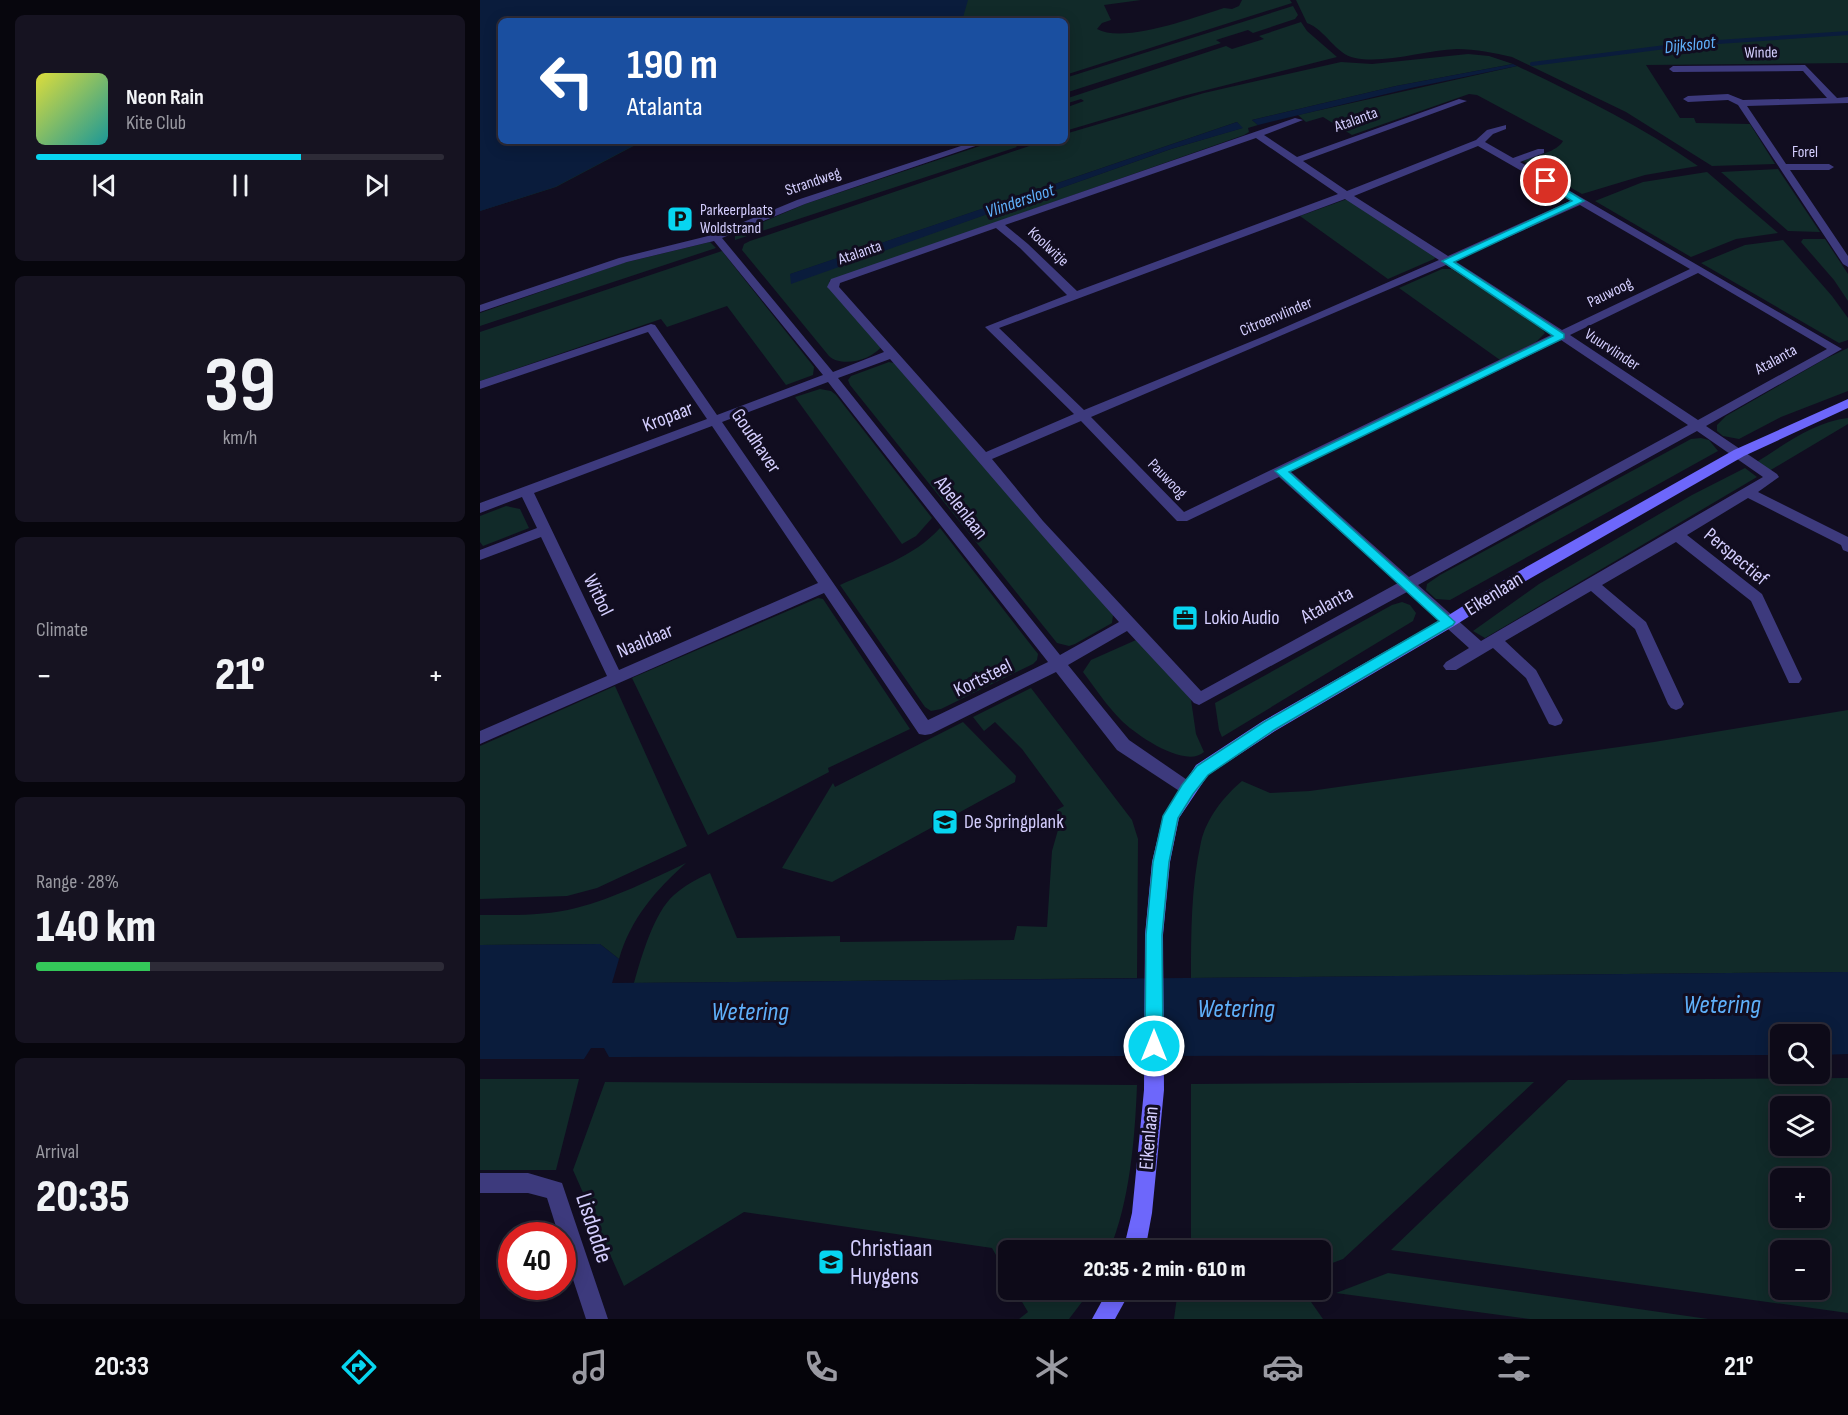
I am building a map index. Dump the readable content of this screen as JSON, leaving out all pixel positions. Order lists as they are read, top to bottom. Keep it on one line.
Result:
{"streets":{"street":["Winde","Atalanta","Forel","Strandweg","Koolwitje","Pauwoog","Citroenvlinder","Vuurvlinder","Kropaar","Goudhaver","Abelenlaan","Perspectief","Eikenlaan","Witbol","Naaldaar","Kortsteel","Lisdodde"]},"crossings":[["Atalanta","Koolwitje"],["Atalanta","Pauwoog"],["Atalanta","Citroenvlinder"],["Atalanta","Vuurvlinder"],["Atalanta","Kropaar"],["Strandweg","Abelenlaan"],["Koolwitje","Pauwoog"],["Pauwoog","Citroenvlinder"],["Pauwoog","Vuurvlinder"],["Citroenvlinder","Vuurvlinder"],["Vuurvlinder","Perspectief"],["Vuurvlinder","Eikenlaan"],["Kropaar","Goudhaver"],["Kropaar","Abelenlaan"],["Kropaar","Witbol"],["Goudhaver","Naaldaar"],["Goudhaver","Kortsteel"],["Abelenlaan","Eikenlaan"],["Abelenlaan","Kortsteel"],["Perspectief","Eikenlaan"],["Witbol","Naaldaar"]],"water":["Dijksloot","Vlindersloot","Wetering"],"places":{"parking":["Parkeerplaats Woldstrand"],"office":["Lokio Audio"],"school or university":["De Springplank","Christiaan Huygens"]},"page":{"turn":["190 m","Atalanta"],"song":["Neon Rain","Kite Club"],"tile":[["39","km/h"],"Climate",["Range · 28%","140 km"],["Arrival","20:35"]],"heat":["−","21°","+"],"map_buttons":["+","−"],"limit":"40","trip":"20:35 · 2 min · 610 m","tabs":["20:33","21°"]}}
